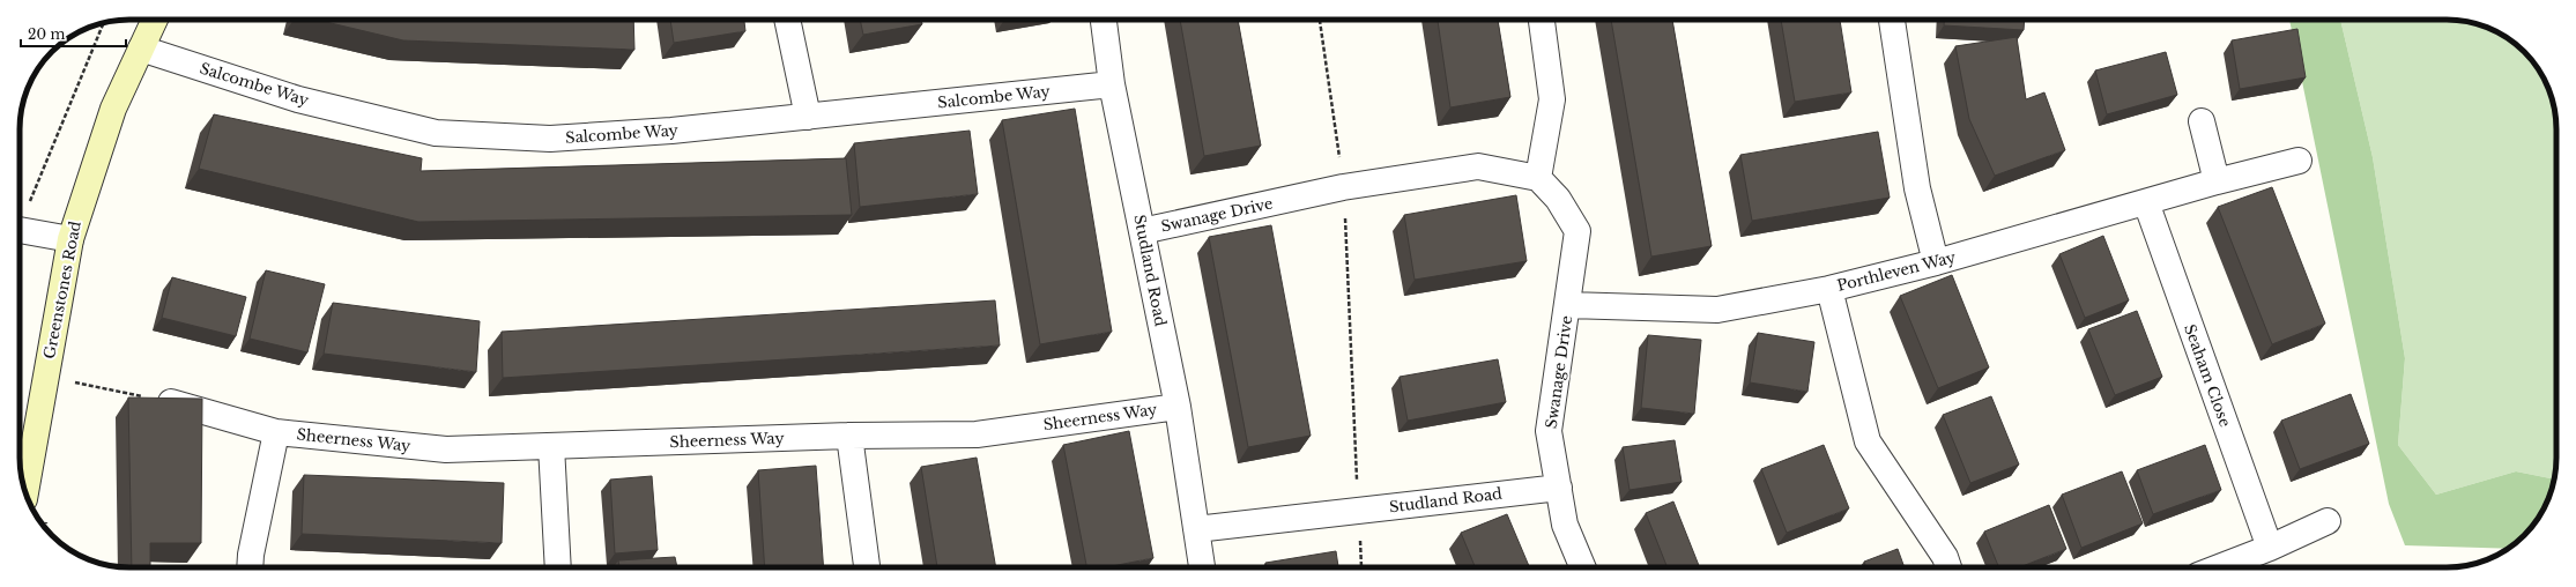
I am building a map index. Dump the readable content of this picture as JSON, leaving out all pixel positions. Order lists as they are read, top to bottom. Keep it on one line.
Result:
{"streets":{"street":["Salcombe Way","Swanage Drive","Studland Road","Porthleven Way","Greenstones Road","Seaham Close","Sheerness Way"]},"crossings":[["Salcombe Way","Studland Road"],["Salcombe Way","Greenstones Road"],["Swanage Drive","Studland Road"],["Swanage Drive","Porthleven Way"],["Studland Road","Sheerness Way"],["Porthleven Way","Seaham Close"]],"scale_bar":"20 m"}
